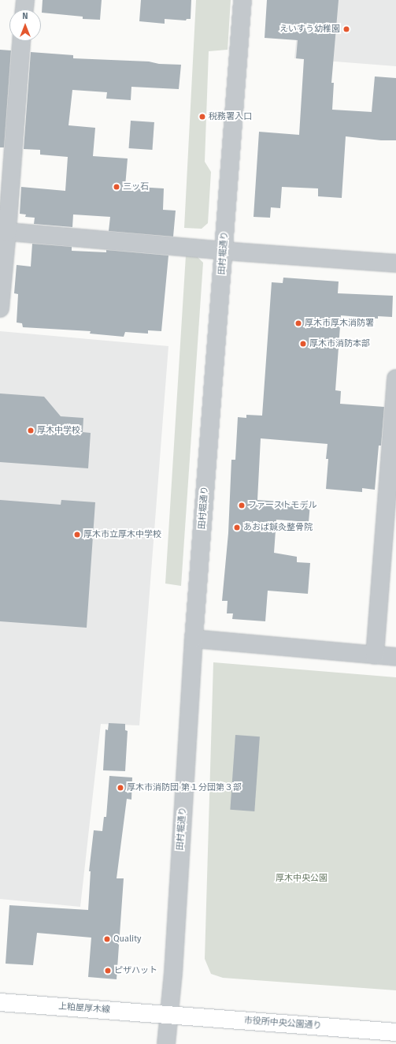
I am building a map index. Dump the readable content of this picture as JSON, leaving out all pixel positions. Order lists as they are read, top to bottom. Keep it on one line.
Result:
{"streets":{"main road":["上粕屋厚木線","市役所中央公園通り"],"street":["田村堀通り"]},"crossings":[["田村堀通り","上粕屋厚木線"],["田村堀通り","市役所中央公園通り"],["上粕屋厚木線","市役所中央公園通り"]],"parks":["厚木中央公園"],"places":["えいすう幼稚園","税務署入口","三ッ石","厚木市厚木消防署","厚木市消防本部","厚木中学校","ファーストモデル","あおば鍼灸整骨院","厚木市立厚木中学校","厚木市消防団 第１分団第３部","Quality","ピザハット"],"north":"top"}
